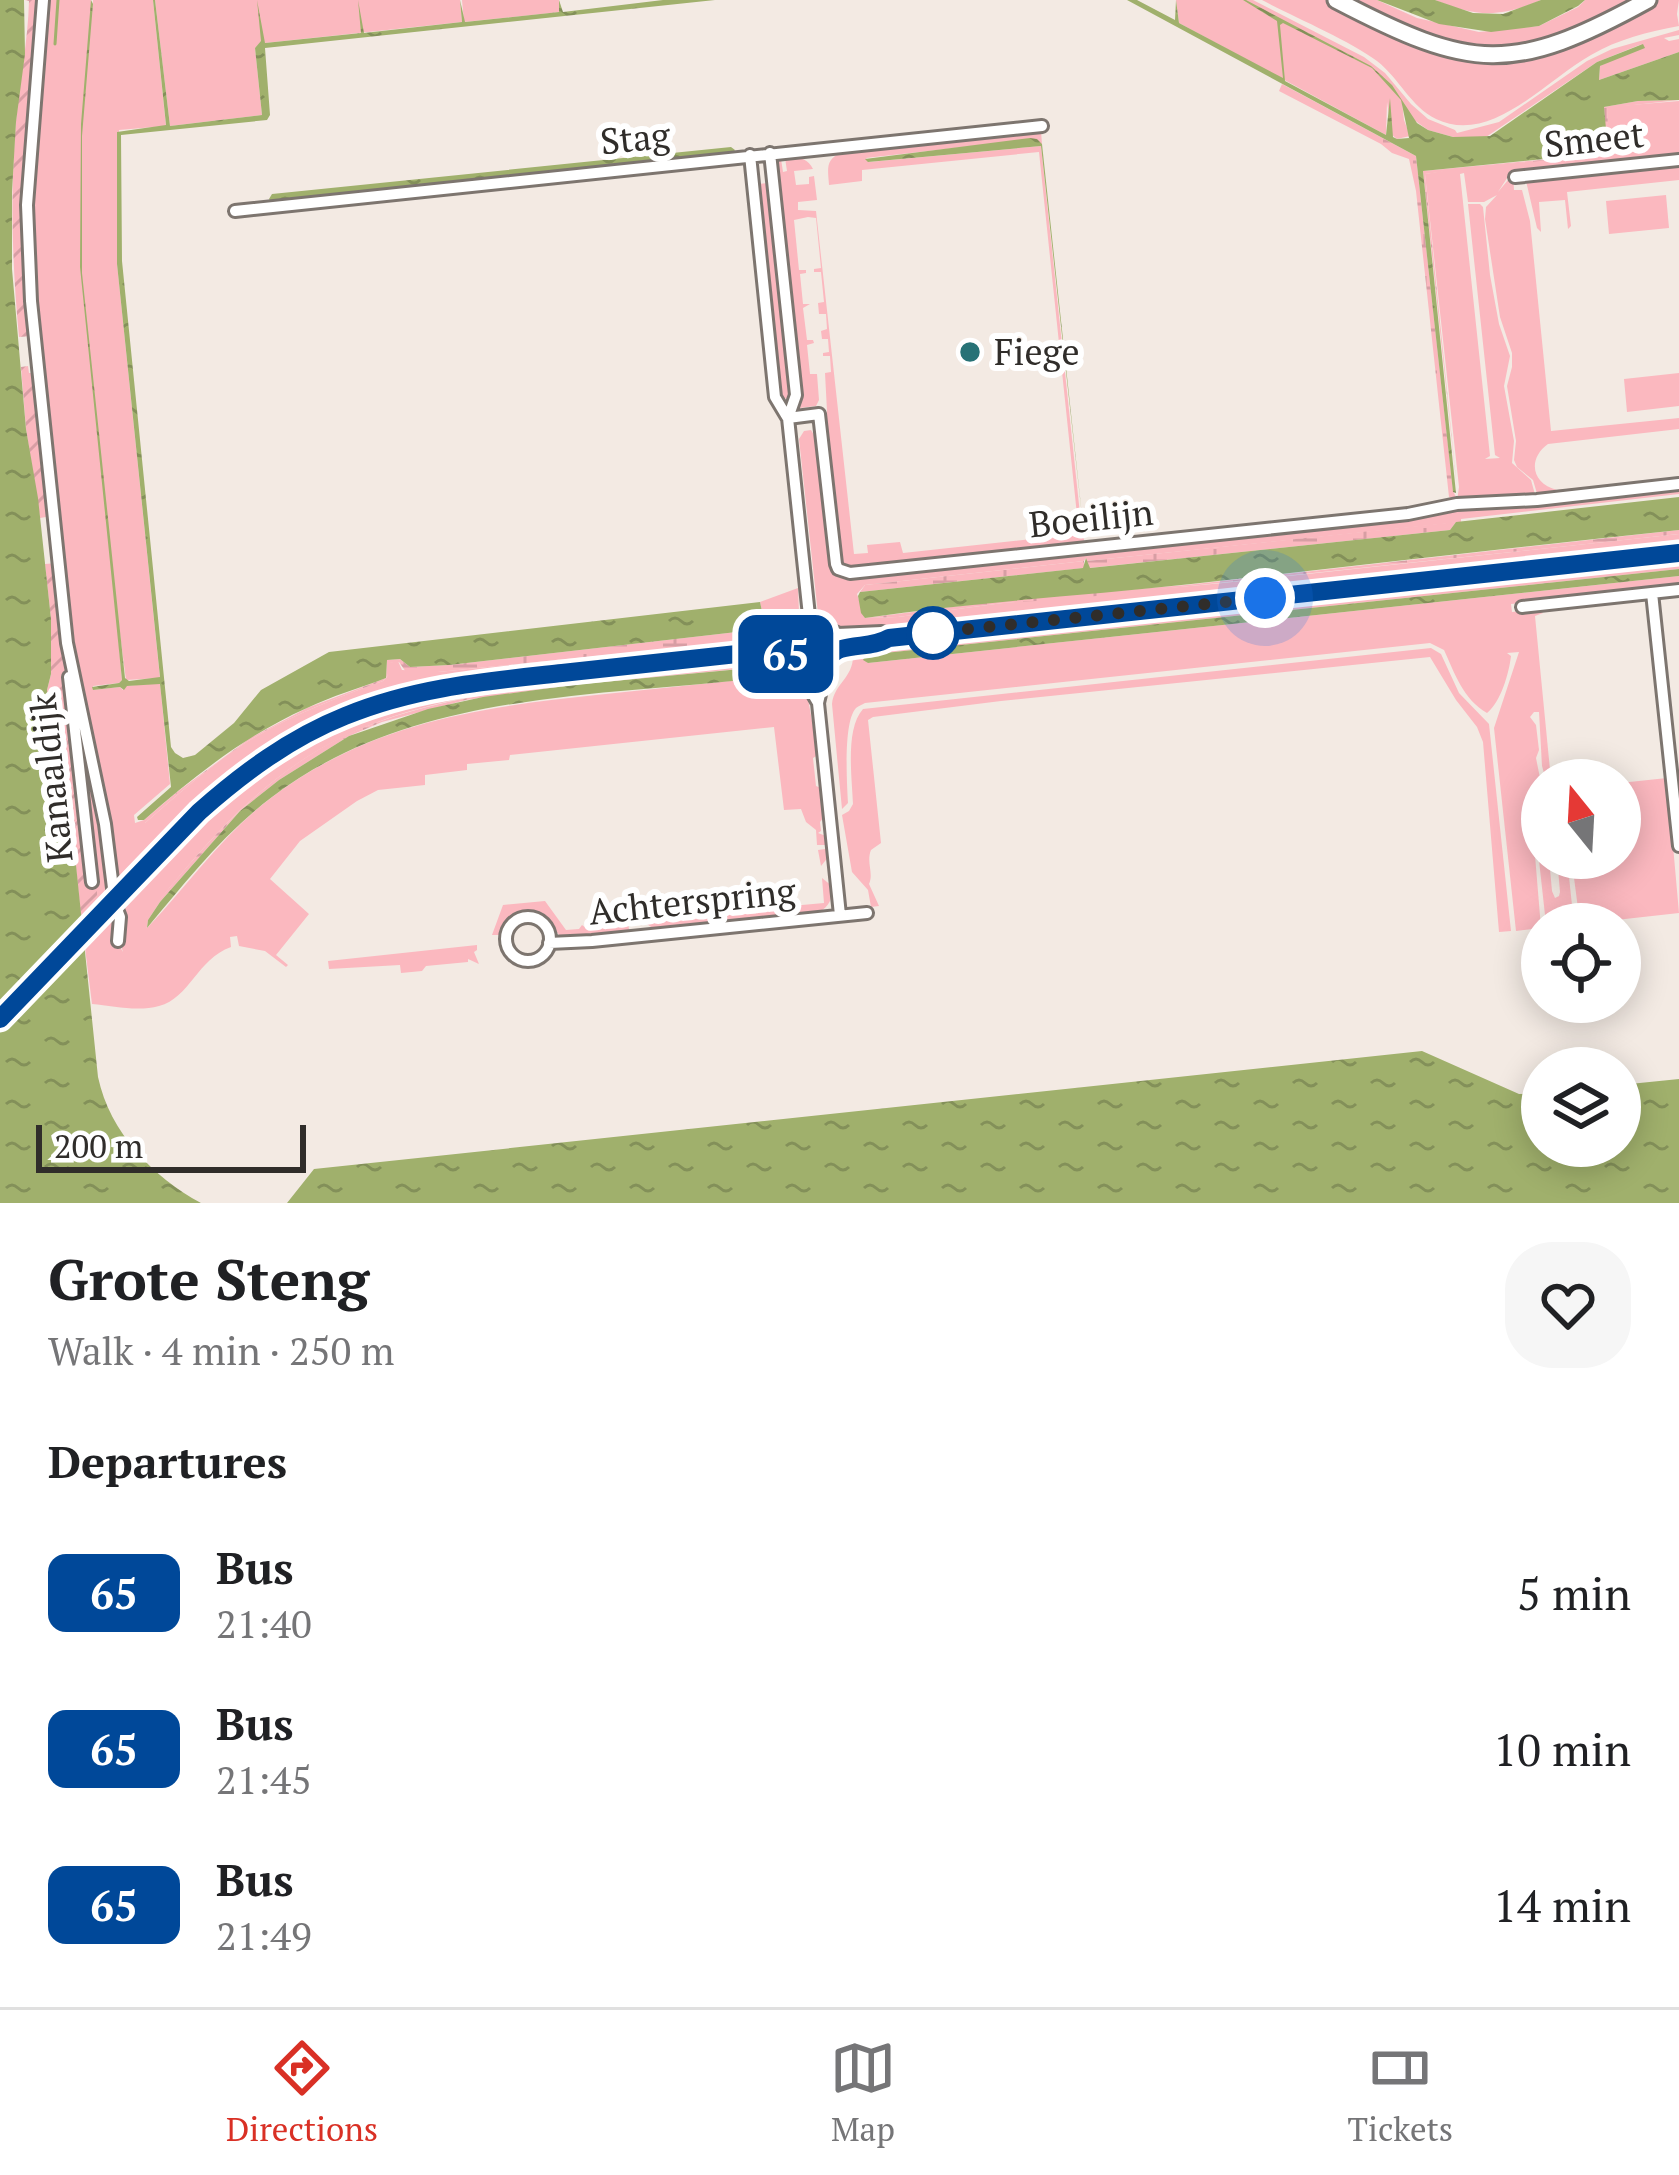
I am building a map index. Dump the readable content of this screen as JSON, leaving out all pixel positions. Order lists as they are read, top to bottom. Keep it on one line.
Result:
{"streets":{"street":["Stag","Smeet","Boeilijn","Kanaaldijk","Achterspring"]},"places":["Fiege"],"lines":["bus line 65"],"scale_bar":"200 m","north":"top","page":{"on_map":"65","scale":"200 m","heading":[["Grote Steng","Walk · 4 min · 250 m"],"Departures"],"list":[{"mark":"65","name":"Bus","note":"21:40","value":"5 min"},{"mark":"65","name":"Bus","note":"21:45","value":"10 min"},{"mark":"65","name":"Bus","note":"21:49","value":"14 min"}],"tabs":["Directions","Map","Tickets"]}}
